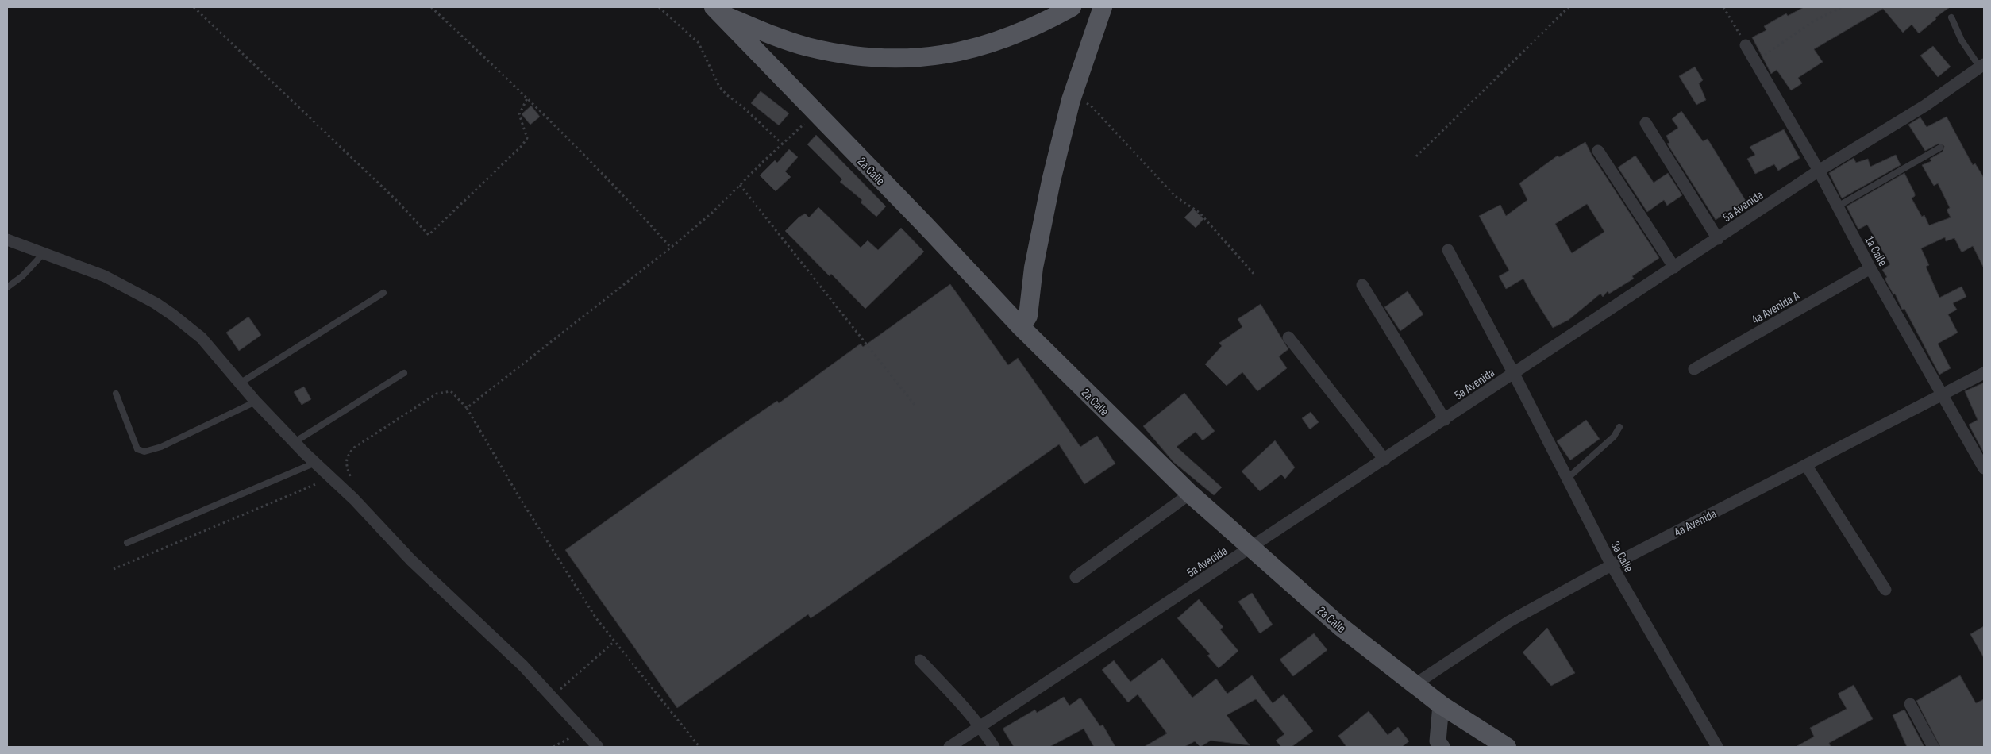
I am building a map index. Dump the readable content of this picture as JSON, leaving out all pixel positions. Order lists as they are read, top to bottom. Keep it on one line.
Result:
{"streets":{"main road":["2a Calle"],"street":["5a Avenida","1a Calle","4a Avenida A","4a Avenida","3a Calle"]},"crossings":[["2a Calle","5a Avenida"],["2a Calle","4a Avenida"],["5a Avenida","1a Calle"],["5a Avenida","3a Calle"],["1a Calle","4a Avenida A"],["1a Calle","4a Avenida"],["4a Avenida","3a Calle"]]}
